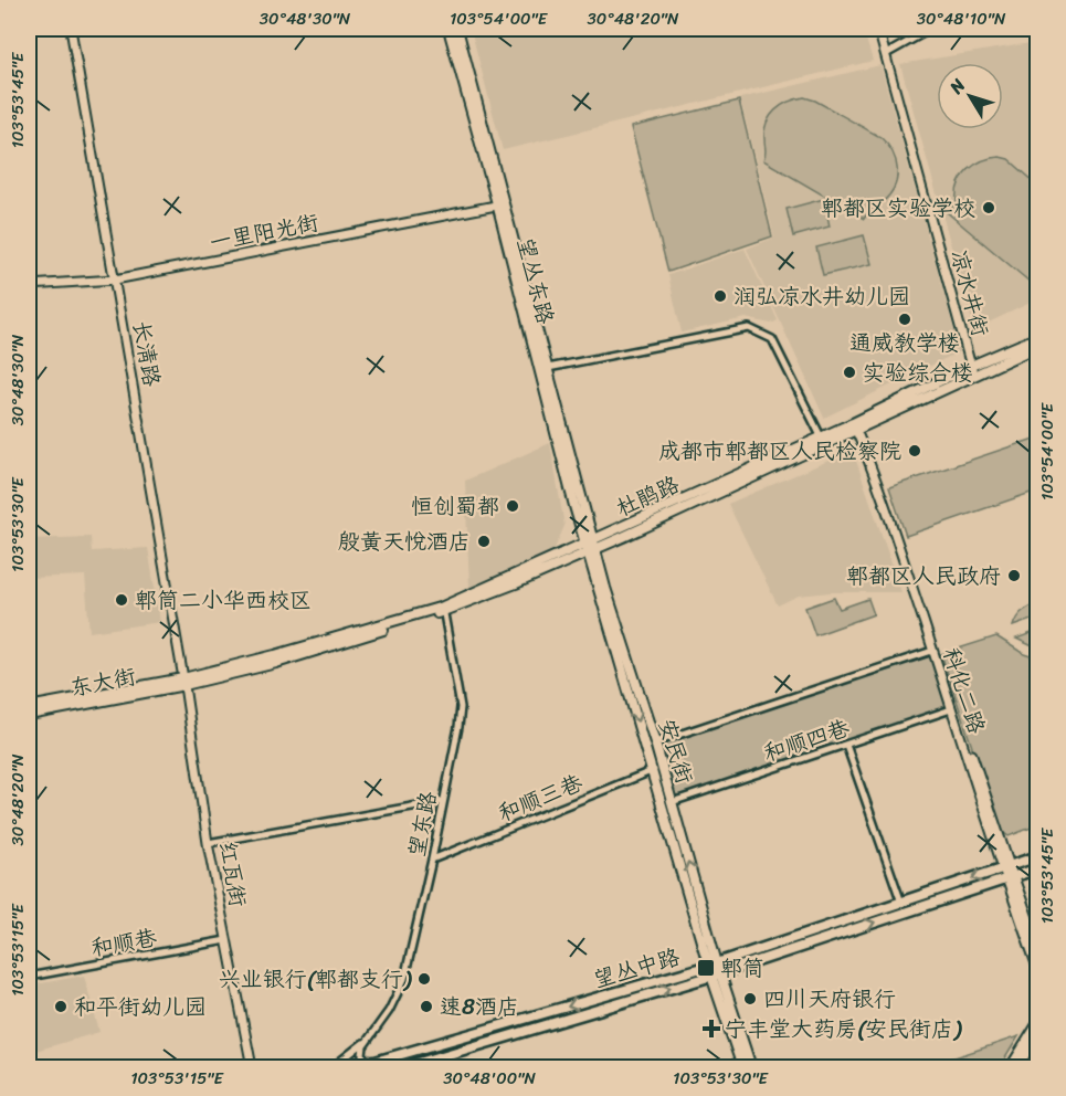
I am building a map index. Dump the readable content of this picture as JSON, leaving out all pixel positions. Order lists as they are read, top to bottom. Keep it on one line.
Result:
{"streets":{"main road":["望丛东路","杜鹃路","东大街","安民街","望丛中路"],"street":["一里阳光街","凉水井街","长清路","科化二路","和顺四巷","和顺三巷","望东路","红瓦街","和顺巷"]},"crossings":[["一里阳光街","望丛东路"],["一里阳光街","长清路"],["望丛东路","杜鹃路"],["望丛东路","安民街"],["凉水井街","杜鹃路"],["长清路","杜鹃路"],["长清路","东大街"],["长清路","红瓦街"],["杜鹃路","东大街"],["杜鹃路","科化二路"],["杜鹃路","安民街"],["杜鹃路","望东路"],["杜鹃路","红瓦街"],["东大街","红瓦街"],["科化二路","和顺四巷"],["科化二路","望丛中路"],["和顺四巷","安民街"],["安民街","和顺三巷"],["安民街","望丛中路"],["和顺三巷","望东路"],["红瓦街","和顺巷"]],"places":{"other":["郫都区实验学校","润弘凉水井幼儿园","通威教学楼","实验综合楼","成都市郫都区人民检察院","恒创蜀都","殷黄天悦酒店","郫都区人民政府","郫筒二小华西校区","兴业银行(郫都支行)","四川天府银行","和平街幼儿园","速8酒店"],"transit":["郫筒"],"health":["宁丰堂大药房(安民街店)"]},"north":"top left","coordinates":["30°48'30\"N","103°54'00\"E","30°48'20\"N","30°48'10\"N","103°53'45\"E","103°53'30\"E","103°53'15\"E","30°48'00\"N"]}
